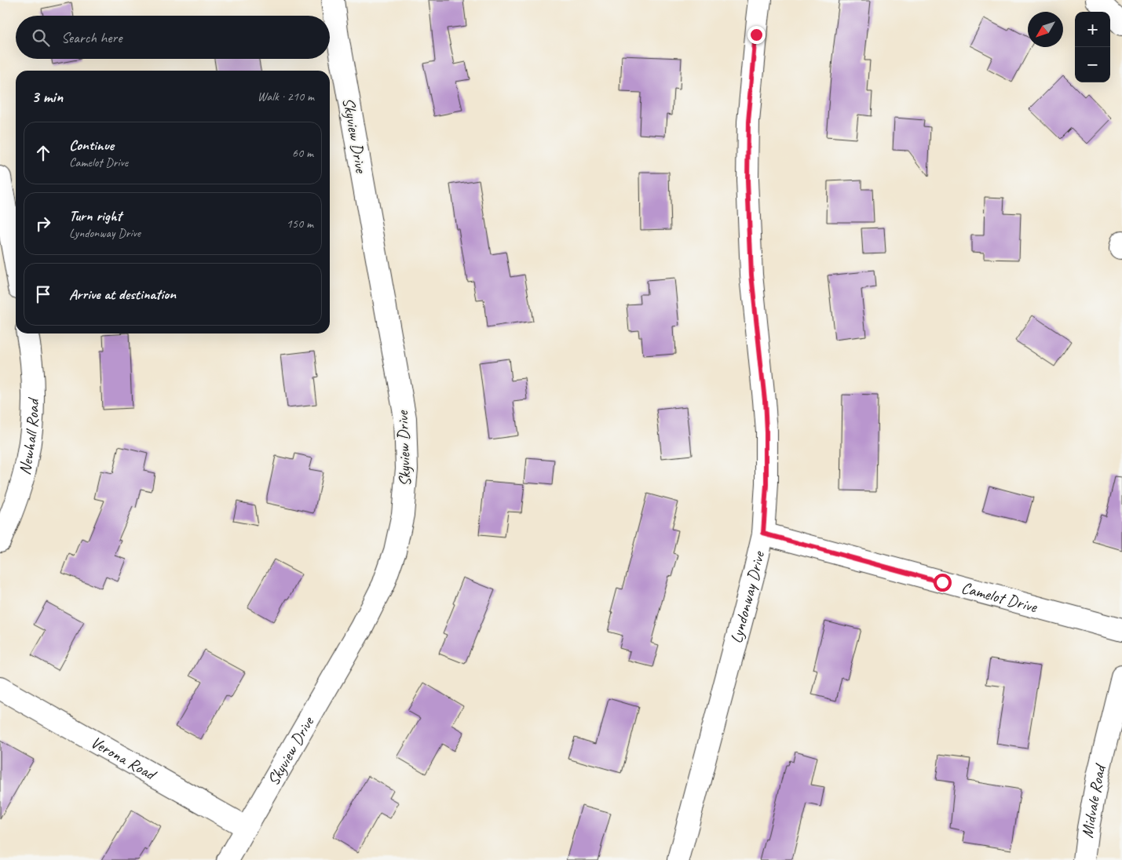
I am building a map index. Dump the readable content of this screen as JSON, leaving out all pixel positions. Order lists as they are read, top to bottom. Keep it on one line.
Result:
{"streets":{"street":["Skyview Drive","Newhall Road","Lyndonway Drive","Camelot Drive","Verona Road","Midvale Road"]},"crossings":[["Skyview Drive","Verona Road"],["Lyndonway Drive","Camelot Drive"]],"north":"bottom left","page":{"map_buttons":["+","−"],"search":"Search here","heading":["3 min","Walk · 210 m"],"list":[["Continue","Camelot Drive","60 m"],["Turn right","Lyndonway Drive","150 m"],"Arrive at destination"]}}
